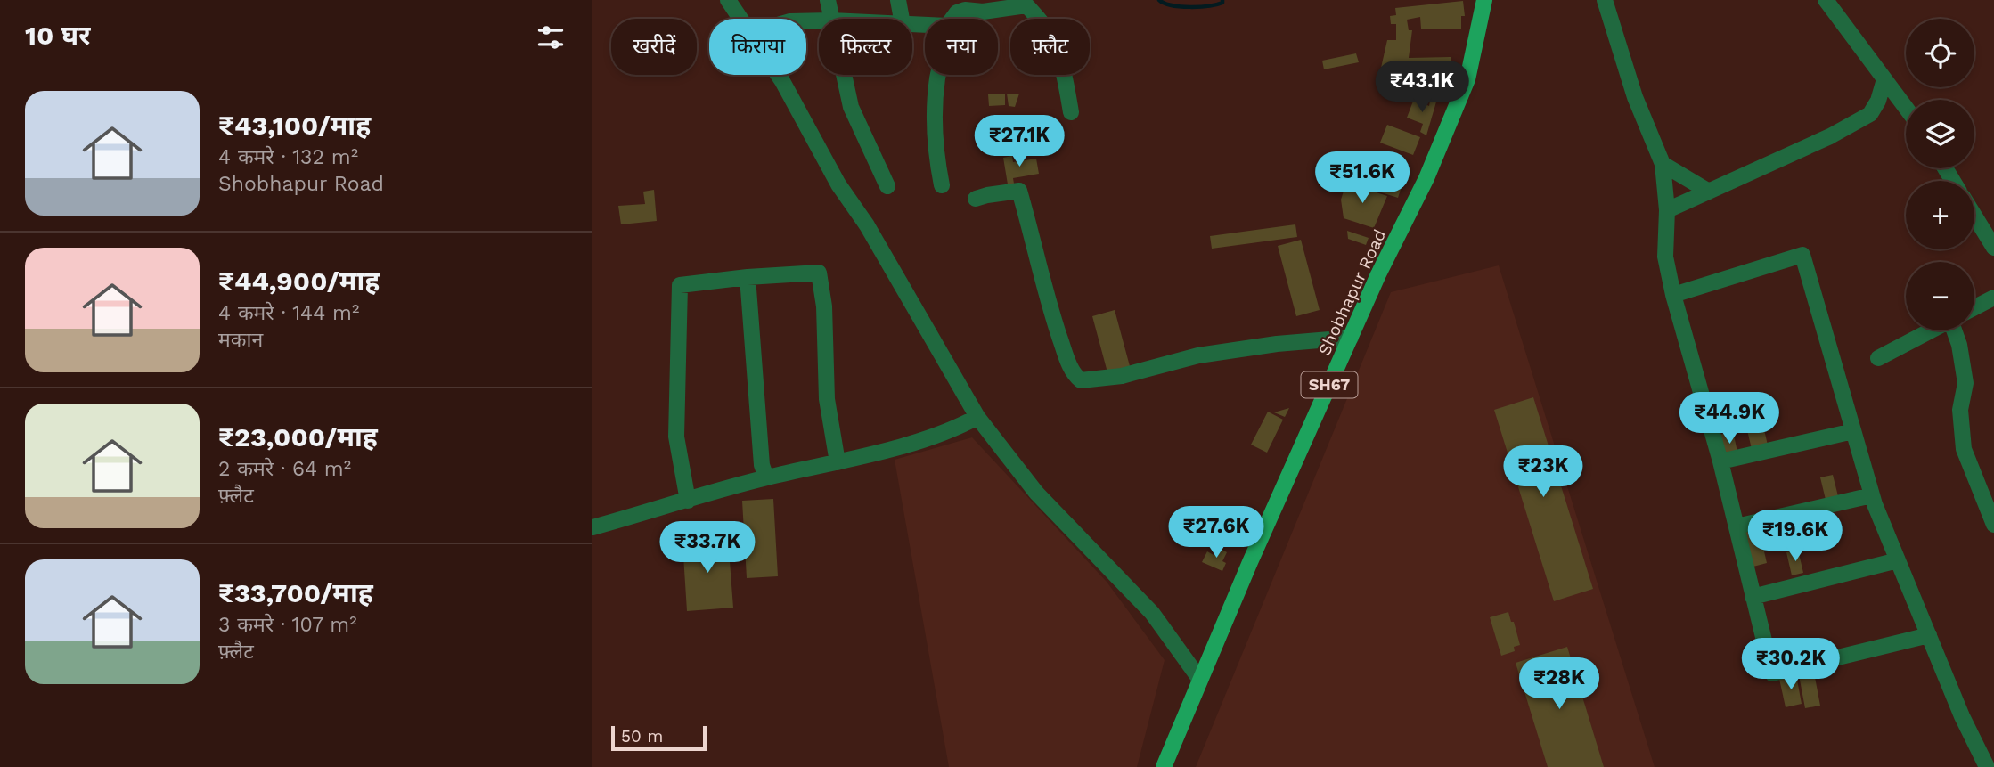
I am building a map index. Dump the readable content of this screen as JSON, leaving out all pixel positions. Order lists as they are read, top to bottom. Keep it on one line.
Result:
{"streets":{"main road":["Shobhapur Road","SH67"]},"scale_bar":"50 m","page":{"heading":"10 घर","map_buttons":["+","−"],"chip":["खरीदें","किराया","फ़िल्टर","नया","फ़्लैट"],"price":["₹43.1K","₹27.1K","₹51.6K","₹44.9K","₹23K","₹27.6K","₹19.6K","₹33.7K","₹30.2K","₹28K"],"list":[{"name":"₹43,100/माह","note":"4 कमरे · 132 m² · Shobhapur Road"},{"name":"₹44,900/माह","note":"4 कमरे · 144 m² · मकान"},{"name":"₹23,000/माह","note":"2 कमरे · 64 m² · फ़्लैट"},{"name":"₹33,700/माह","note":"3 कमरे · 107 m² · फ़्लैट"}],"scale":"50 m"}}
